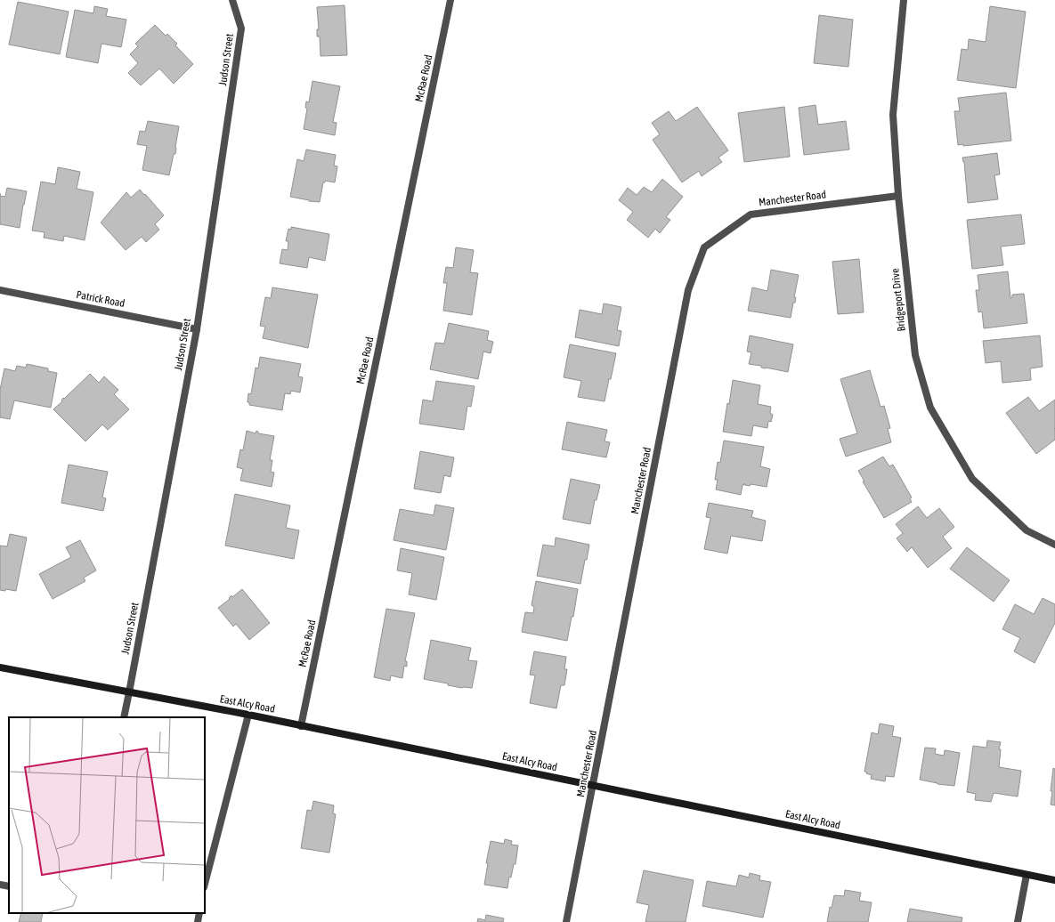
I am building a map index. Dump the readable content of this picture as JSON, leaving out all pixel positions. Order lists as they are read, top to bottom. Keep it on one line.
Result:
{"streets":{"street":["Judson Street","McRae Road","Manchester Road","Patrick Road","Bridgeport Drive","East Alcy Road"]},"crossings":[["Judson Street","Patrick Road"],["Judson Street","East Alcy Road"],["McRae Road","East Alcy Road"],["Manchester Road","Bridgeport Drive"],["Manchester Road","East Alcy Road"]]}
